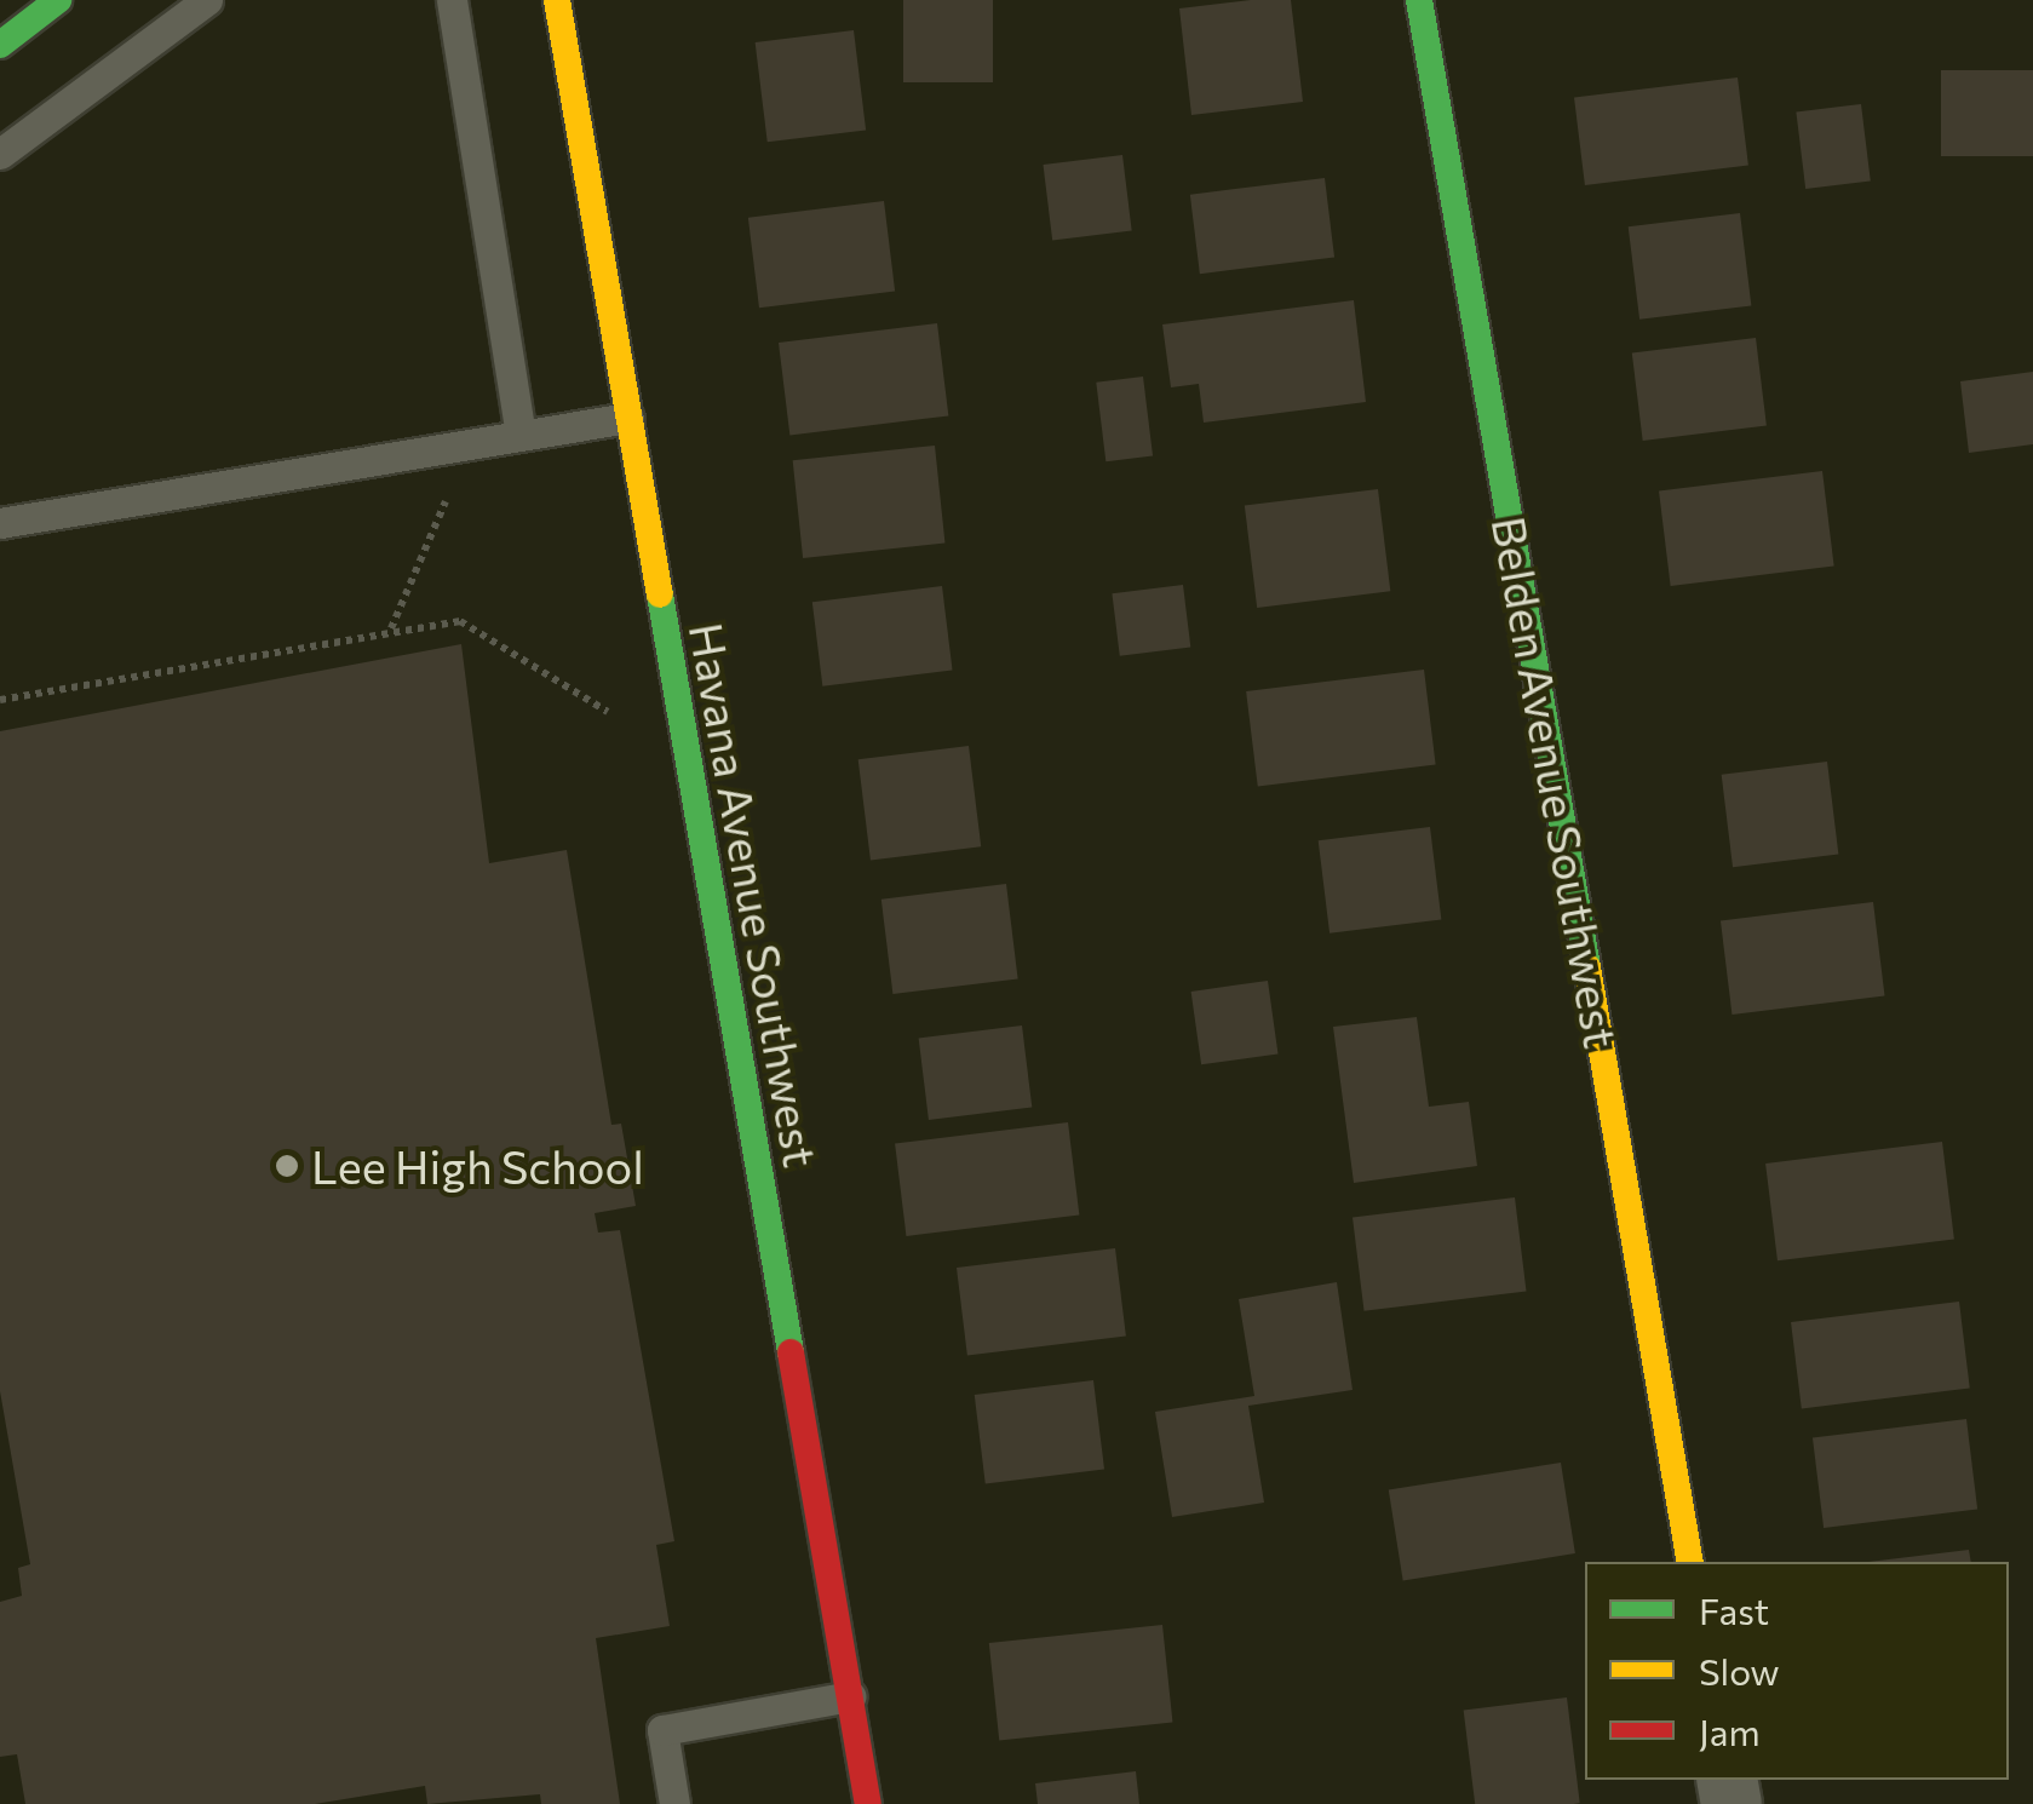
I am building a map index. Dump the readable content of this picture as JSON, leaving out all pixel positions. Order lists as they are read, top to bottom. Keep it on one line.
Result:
{"streets":{"street":["Belden Avenue Southwest","Havana Avenue Southwest"]},"places":["Lee High School"],"legend":["Fast","Slow","Jam"]}
